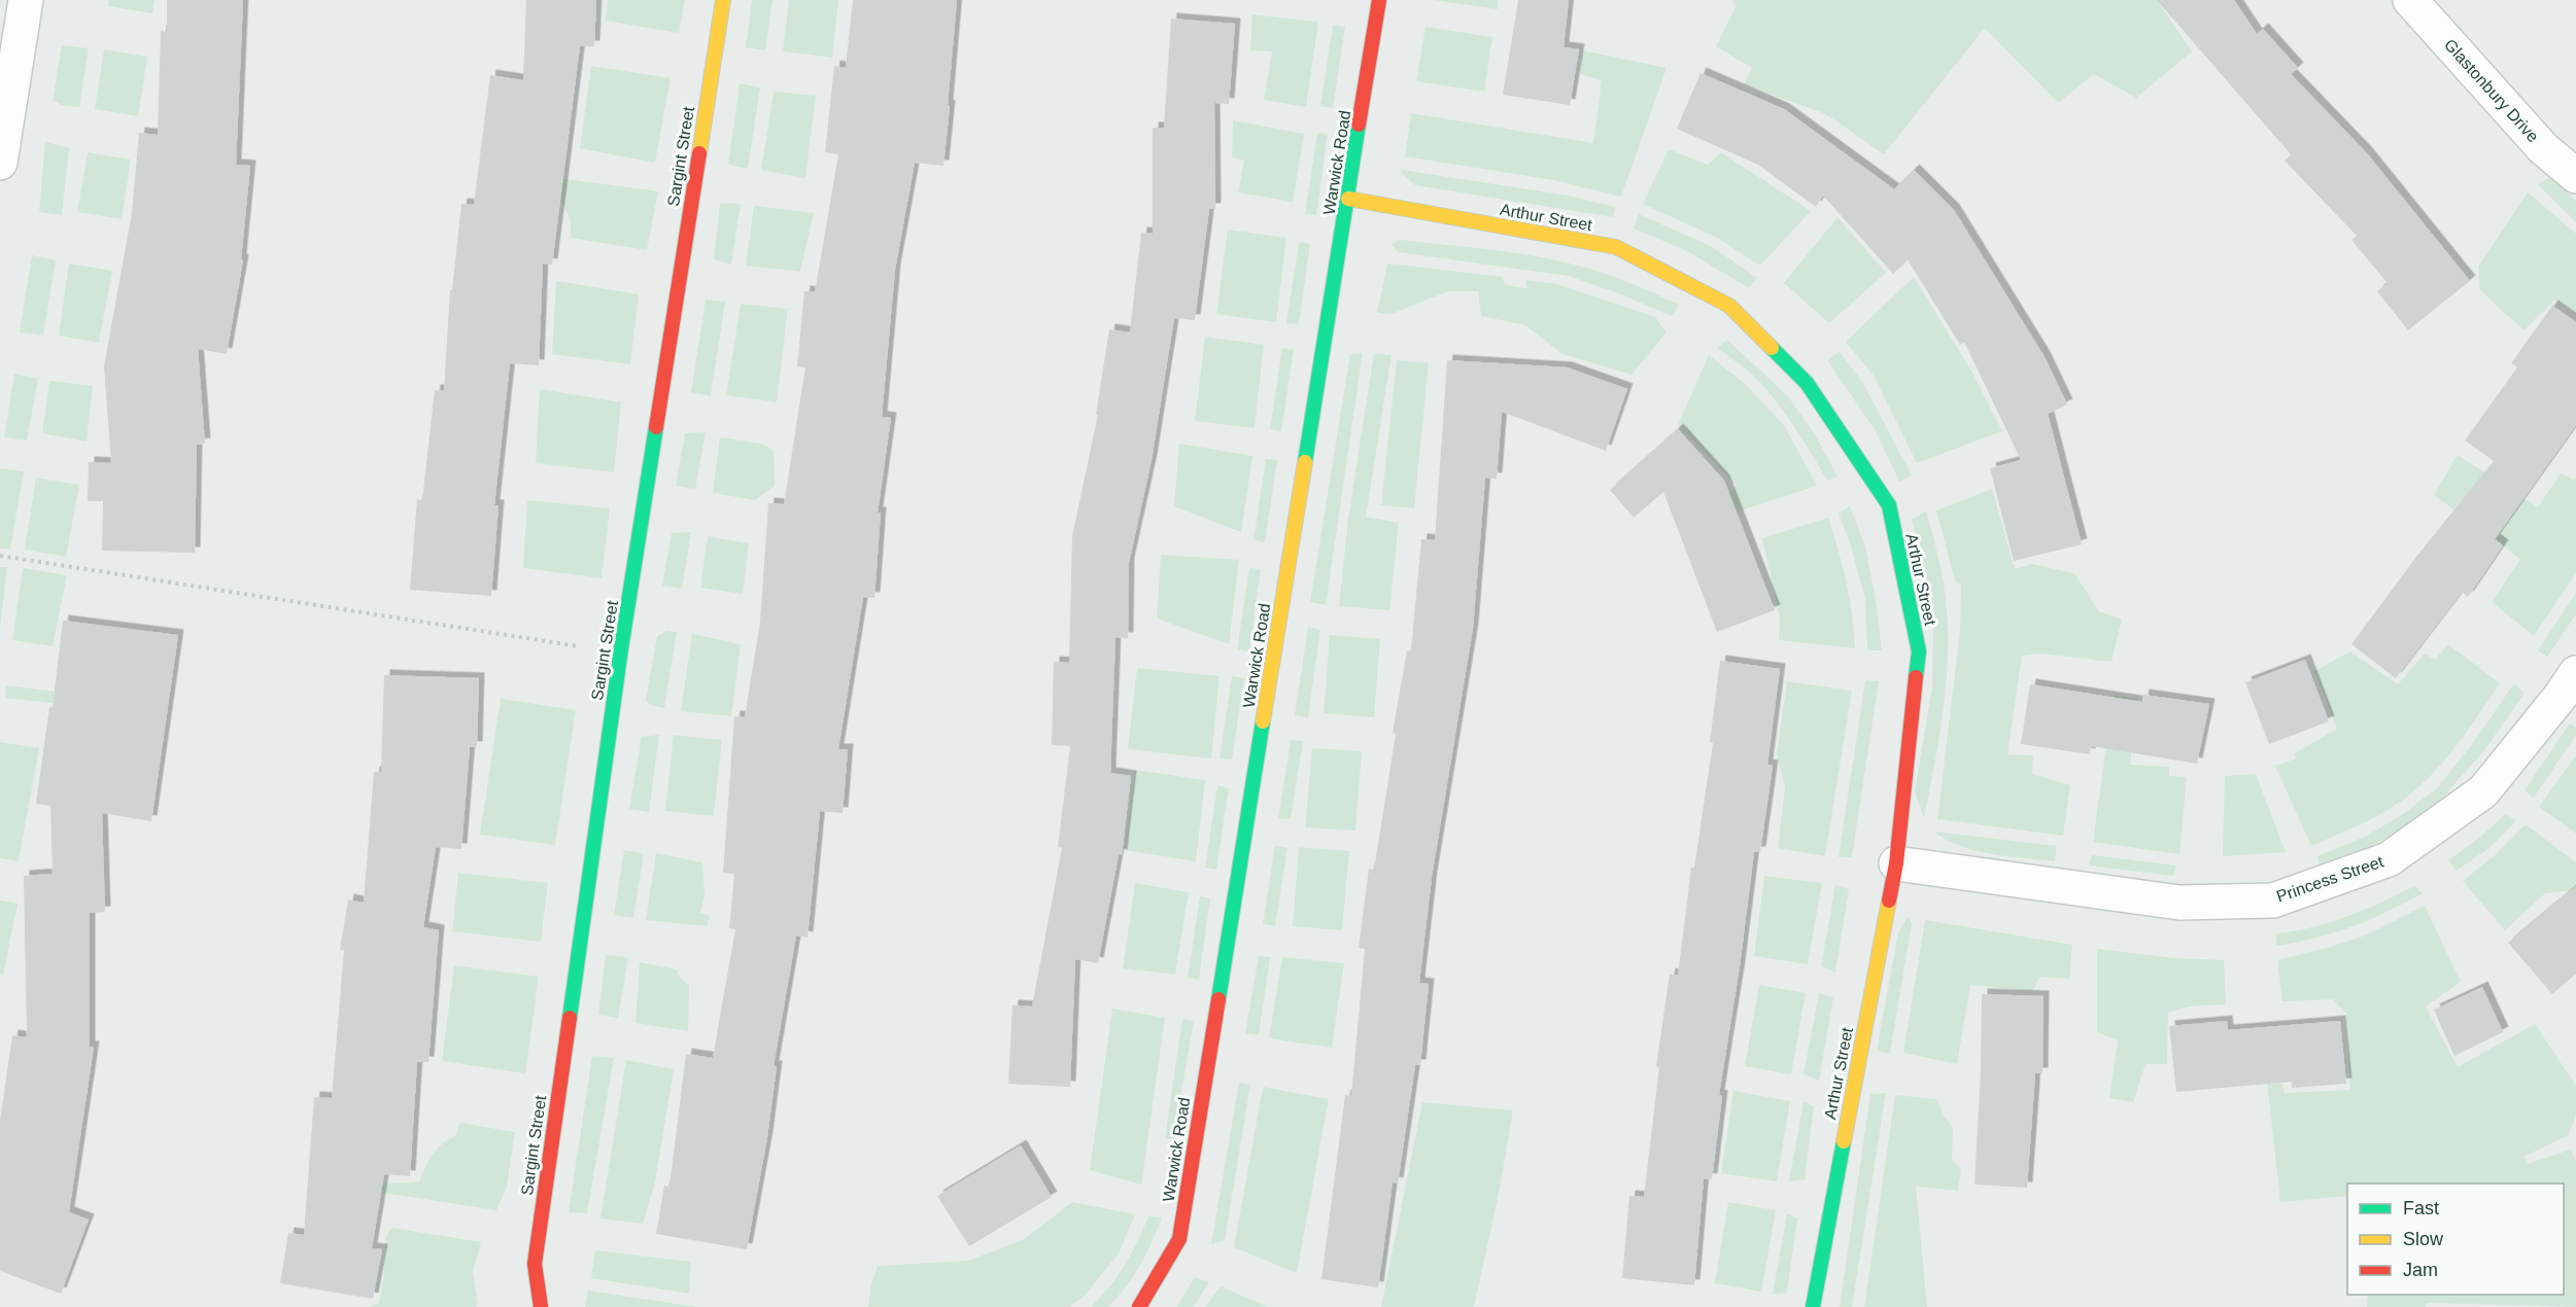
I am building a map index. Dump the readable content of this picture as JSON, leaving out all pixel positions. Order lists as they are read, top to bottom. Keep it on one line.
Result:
{"streets":{"street":["Glastonbury Drive","Sargint Street","Warwick Road","Arthur Street","Princess Street"]},"crossings":[["Warwick Road","Arthur Street"],["Arthur Street","Princess Street"]],"legend":["Fast","Slow","Jam"]}
